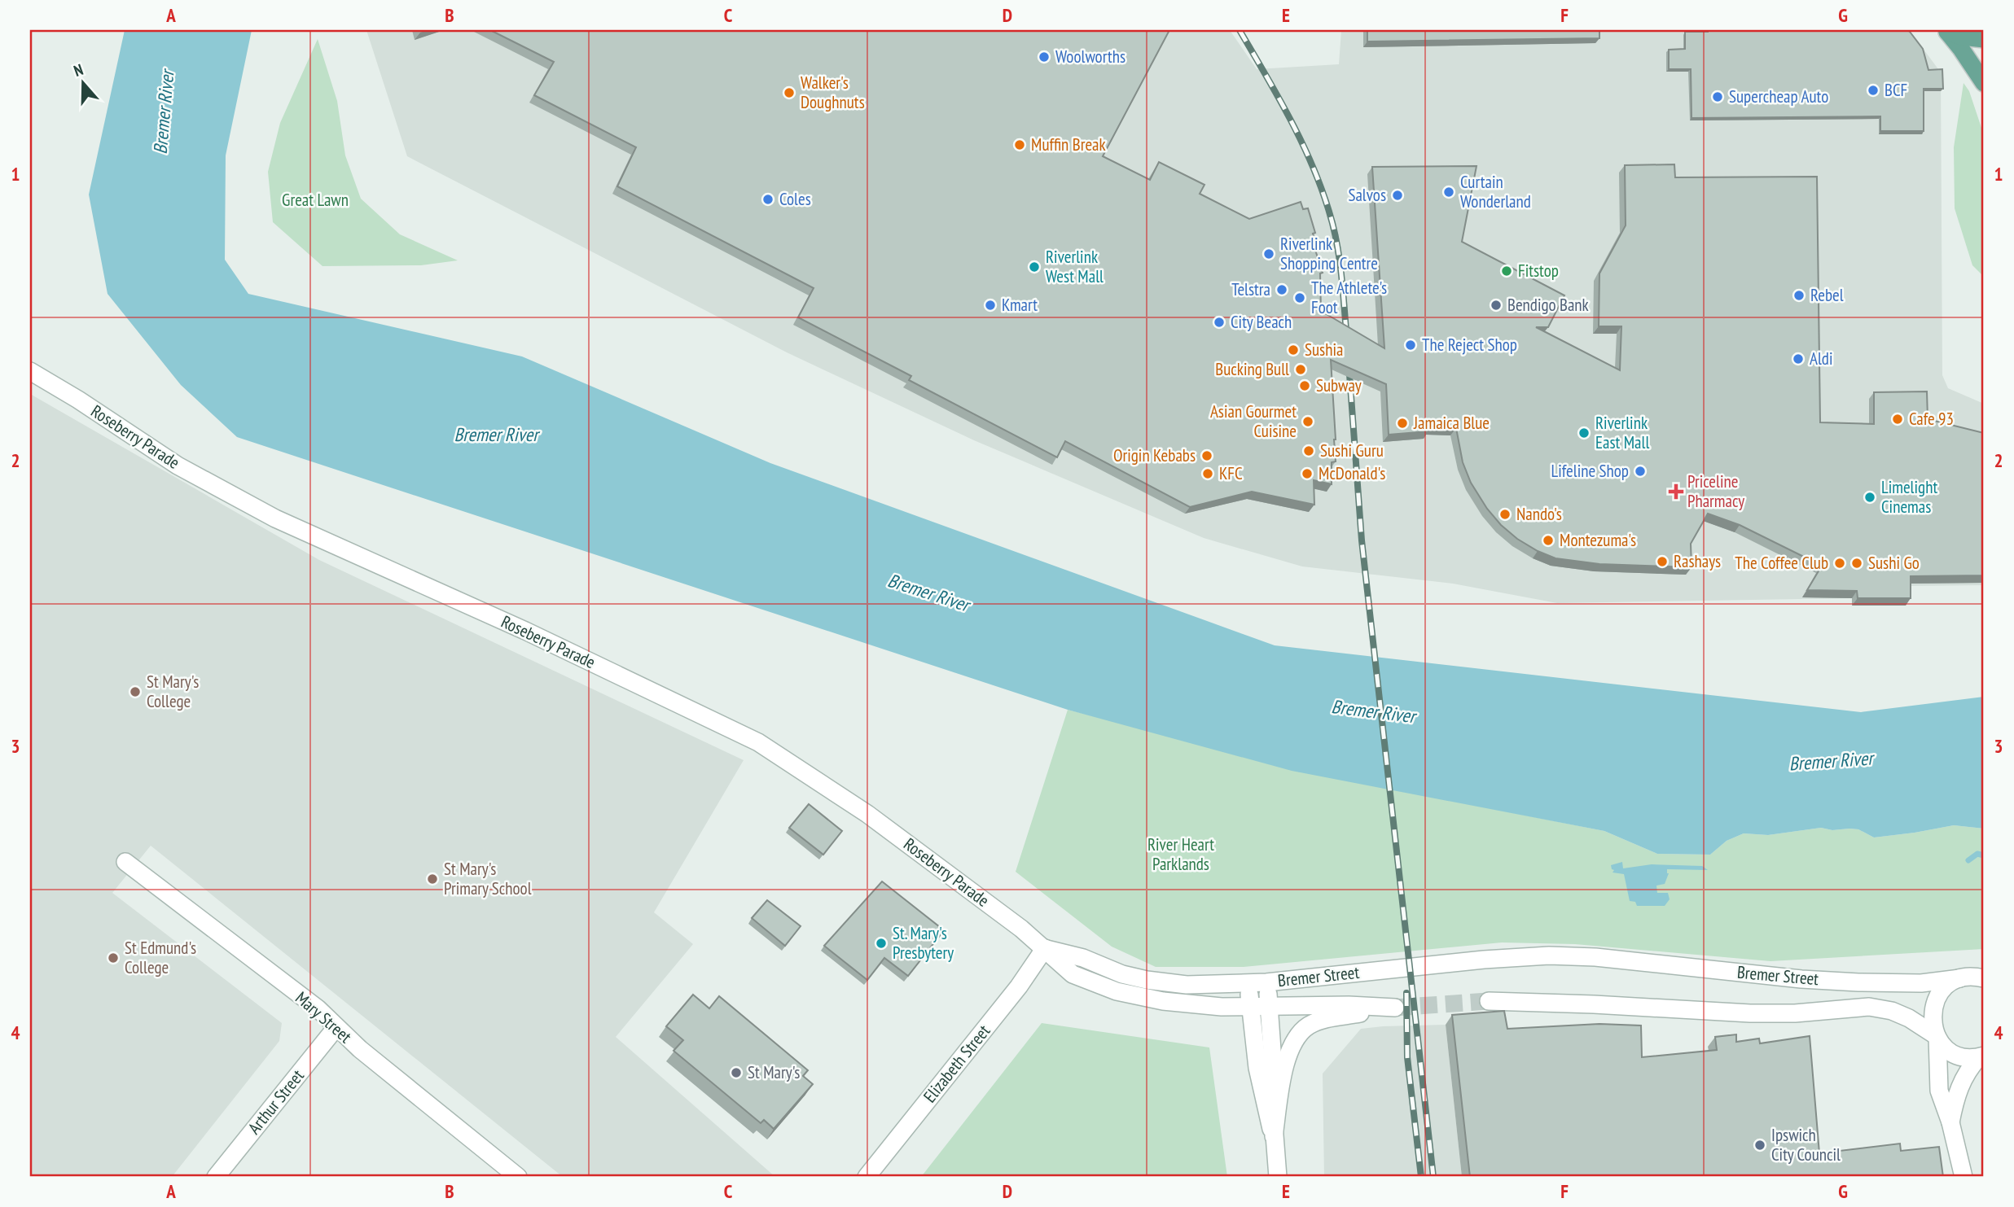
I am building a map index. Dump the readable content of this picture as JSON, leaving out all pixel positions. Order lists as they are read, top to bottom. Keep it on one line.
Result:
{"streets":{"street":["Roseberry Parade","Bremer Street","Mary Street","Elizabeth Street","Arthur Street"]},"crossings":[["Roseberry Parade","Bremer Street"],["Roseberry Parade","Elizabeth Street"],["Bremer Street","Elizabeth Street"],["Mary Street","Arthur Street"]],"water":["Bremer River"],"parks":["Great Lawn","River Heart Parklands"],"places":{"other":["Woolworths","BCF","Walker's Doughnuts","Supercheap Auto","Muffin Break","Curtain Wonderland","Salvos","Coles","Riverlink Shopping Centre","Riverlink West Mall","Fitstop","Telstra","Rebel","The Athlete's Foot","Kmart","Bendigo Bank","City Beach","The Reject Shop","Sushia","Aldi","Bucking Bull","Subway","Cafe 93","Asian Gourmet Cuisine","Jamaica Blue","Riverlink East Mall","Sushi Guru","Origin Kebabs","Lifeline Shop","KFC","McDonald's","Limelight Cinemas","Nando's","Montezuma's","Rashays","The Coffee Club","Sushi Go","St Mary's College","St Mary's Primary School","St. Mary's Presbytery","St Edmund's College","St Mary's","Ipswich City Council"],"health":["Priceline Pharmacy"]},"north":"top","grid":{"columns":["A","B","C","D","E","F","G"],"rows":["1","2","3","4"]}}
